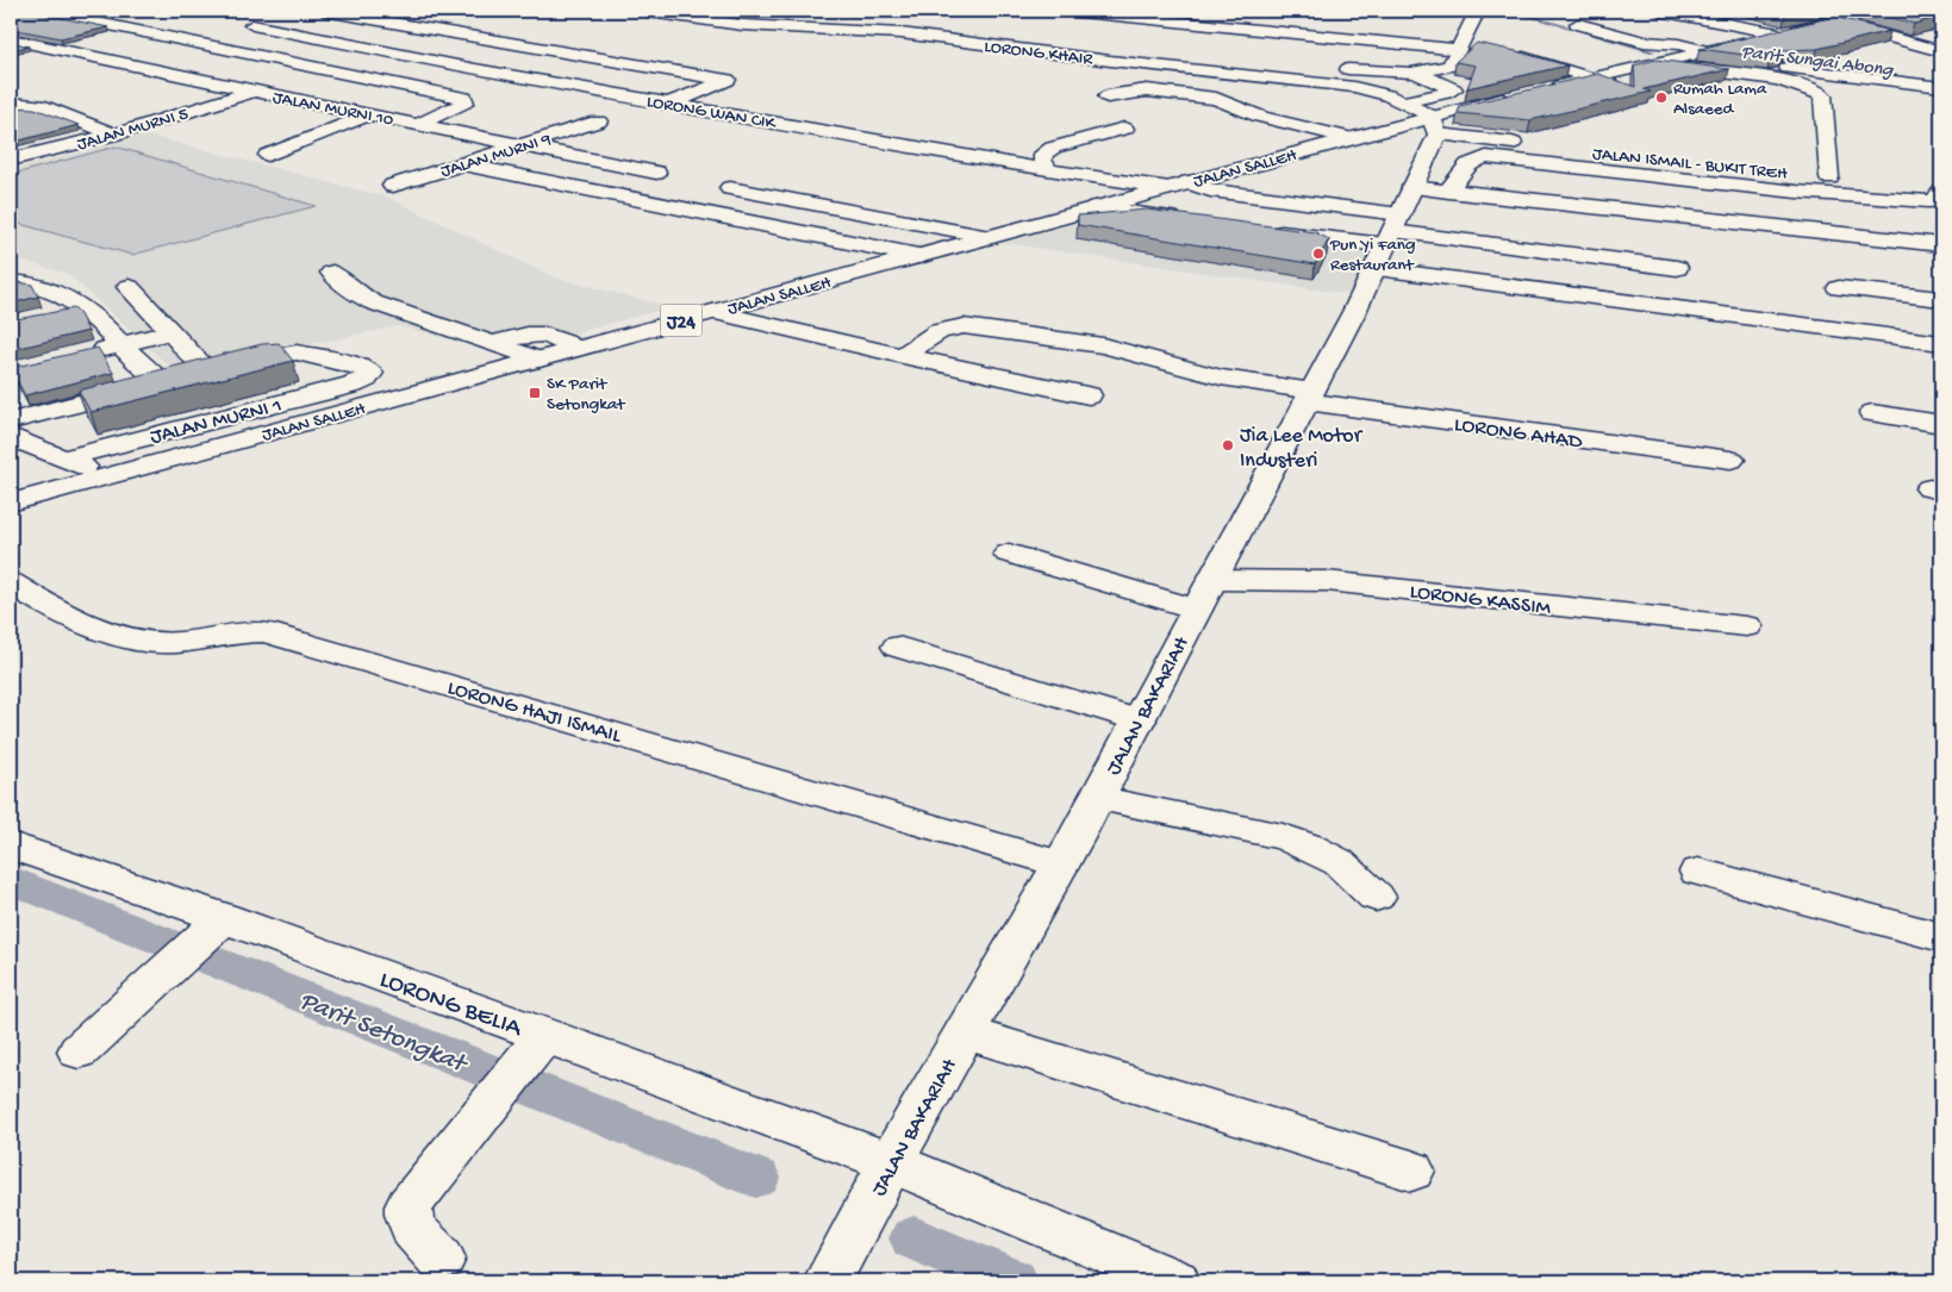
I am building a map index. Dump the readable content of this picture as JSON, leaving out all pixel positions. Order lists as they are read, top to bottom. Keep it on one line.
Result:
{"streets":{"street":["LORONG KHAIR","JALAN MURNI 10","LORONG WAN CIK","JALAN MURNI 5","JALAN MURNI 9","JALAN ISMAIL - BUKIT TREH","JALAN SALLEH","J24","JALAN MURNI 1","LORONG AHAD","LORONG KASSIM","JALAN BAKARIAH","LORONG HAJI ISMAIL","LORONG BELIA"]},"crossings":[["LORONG KHAIR","JALAN ISMAIL - BUKIT TREH"],["LORONG KHAIR","JALAN BAKARIAH"],["JALAN MURNI 10","JALAN MURNI 5"],["JALAN MURNI 10","JALAN MURNI 9"],["LORONG WAN CIK","JALAN SALLEH"],["JALAN ISMAIL - BUKIT TREH","JALAN SALLEH"],["JALAN ISMAIL - BUKIT TREH","JALAN BAKARIAH"],["LORONG AHAD","JALAN BAKARIAH"],["LORONG KASSIM","JALAN BAKARIAH"],["JALAN BAKARIAH","LORONG HAJI ISMAIL"],["JALAN BAKARIAH","LORONG BELIA"]],"water":["Parit Sungai Abong","Parit Setongkat"],"places":{"other":["Rumah Lama Alsaeed","Pun Yi Fang Restaurant","Jia Lee Motor Industeri"],"transit":["SK Parit Setongkat"]}}
